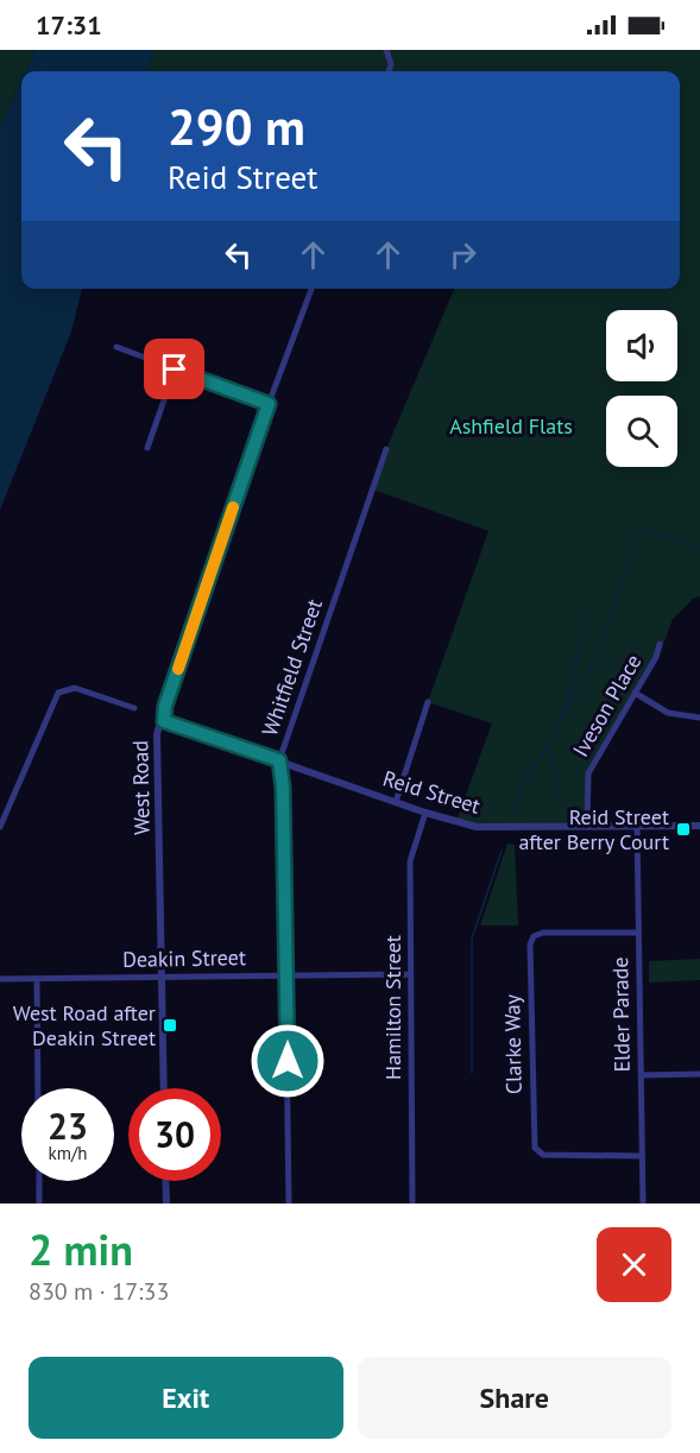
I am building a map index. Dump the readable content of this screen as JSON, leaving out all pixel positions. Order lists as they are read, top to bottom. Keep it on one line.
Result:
{"streets":{"street":["Whitfield Street","Iveson Place","West Road","Reid Street","Deakin Street","Hamilton Street","Elder Parade","Clarke Way"]},"crossings":[["Whitfield Street","Reid Street"],["Whitfield Street","Deakin Street"],["Iveson Place","Reid Street"],["West Road","Reid Street"],["West Road","Deakin Street"],["Reid Street","Hamilton Street"],["Reid Street","Elder Parade"],["Deakin Street","Hamilton Street"],["Elder Parade","Clarke Way"]],"parks":["Ashfield Flats"],"places":{"transit":["Reid Street after Berry Court","West Road after Deakin Street"]},"page":{"status":"17:31","turn":["290 m","Reid Street"],"speed":"23 km/h","limit":"30","heading":["2 min","830 m · 17:33"],"buttons":["Exit","Share"]}}
